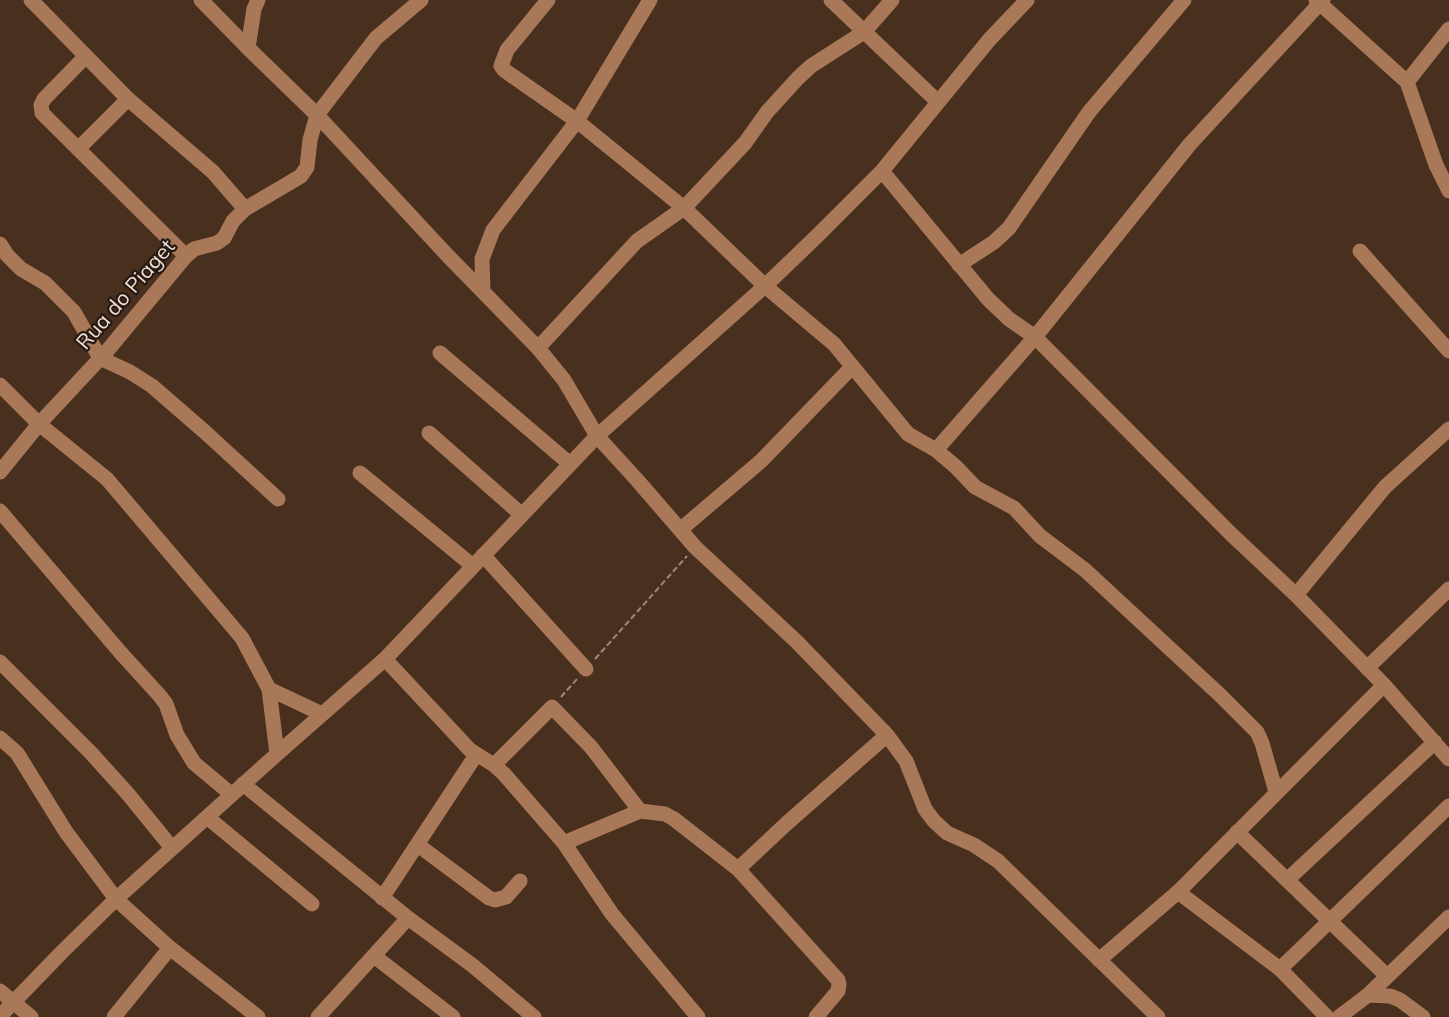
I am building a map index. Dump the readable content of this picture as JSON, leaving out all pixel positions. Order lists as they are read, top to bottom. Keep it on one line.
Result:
{"streets":{"street":["Rua do Piaget"]}}
